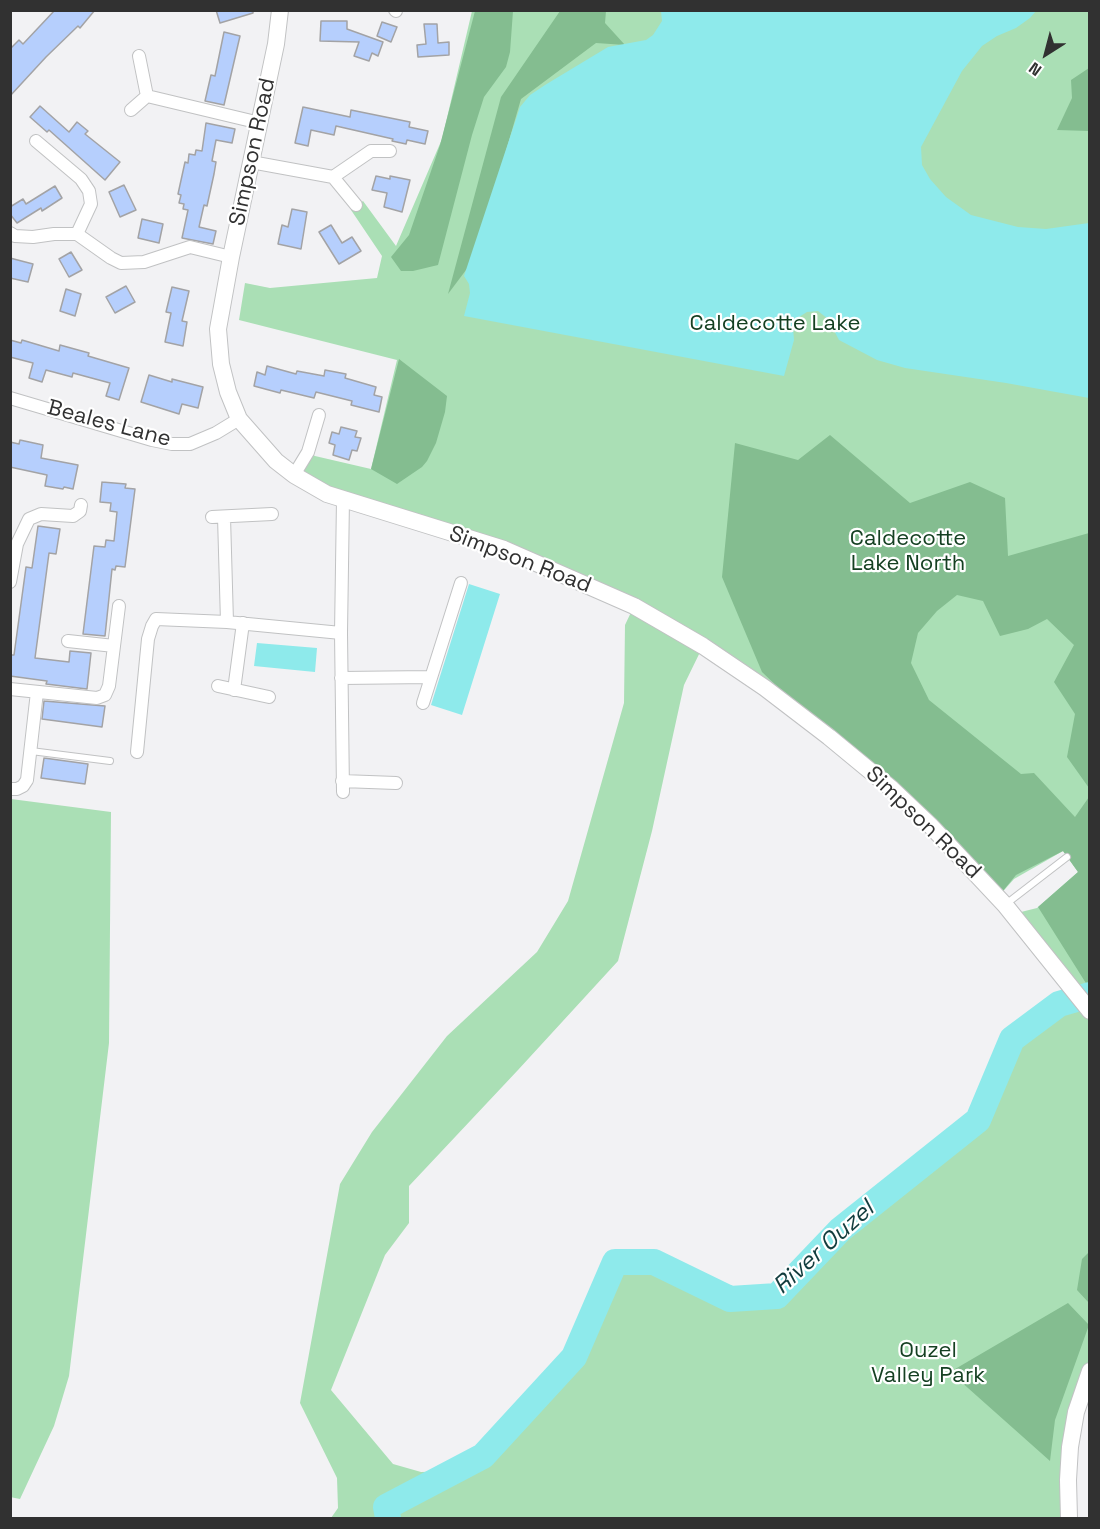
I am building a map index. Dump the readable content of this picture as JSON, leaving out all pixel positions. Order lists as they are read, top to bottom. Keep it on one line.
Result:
{"streets":{"street":["Simpson Road","Beales Lane"]},"crossings":[["Simpson Road","Beales Lane"]],"water":["River Ouzel"],"parks":["Caldecotte Lake","Caldecotte Lake North","Ouzel Valley Park"],"north":"bottom left"}
